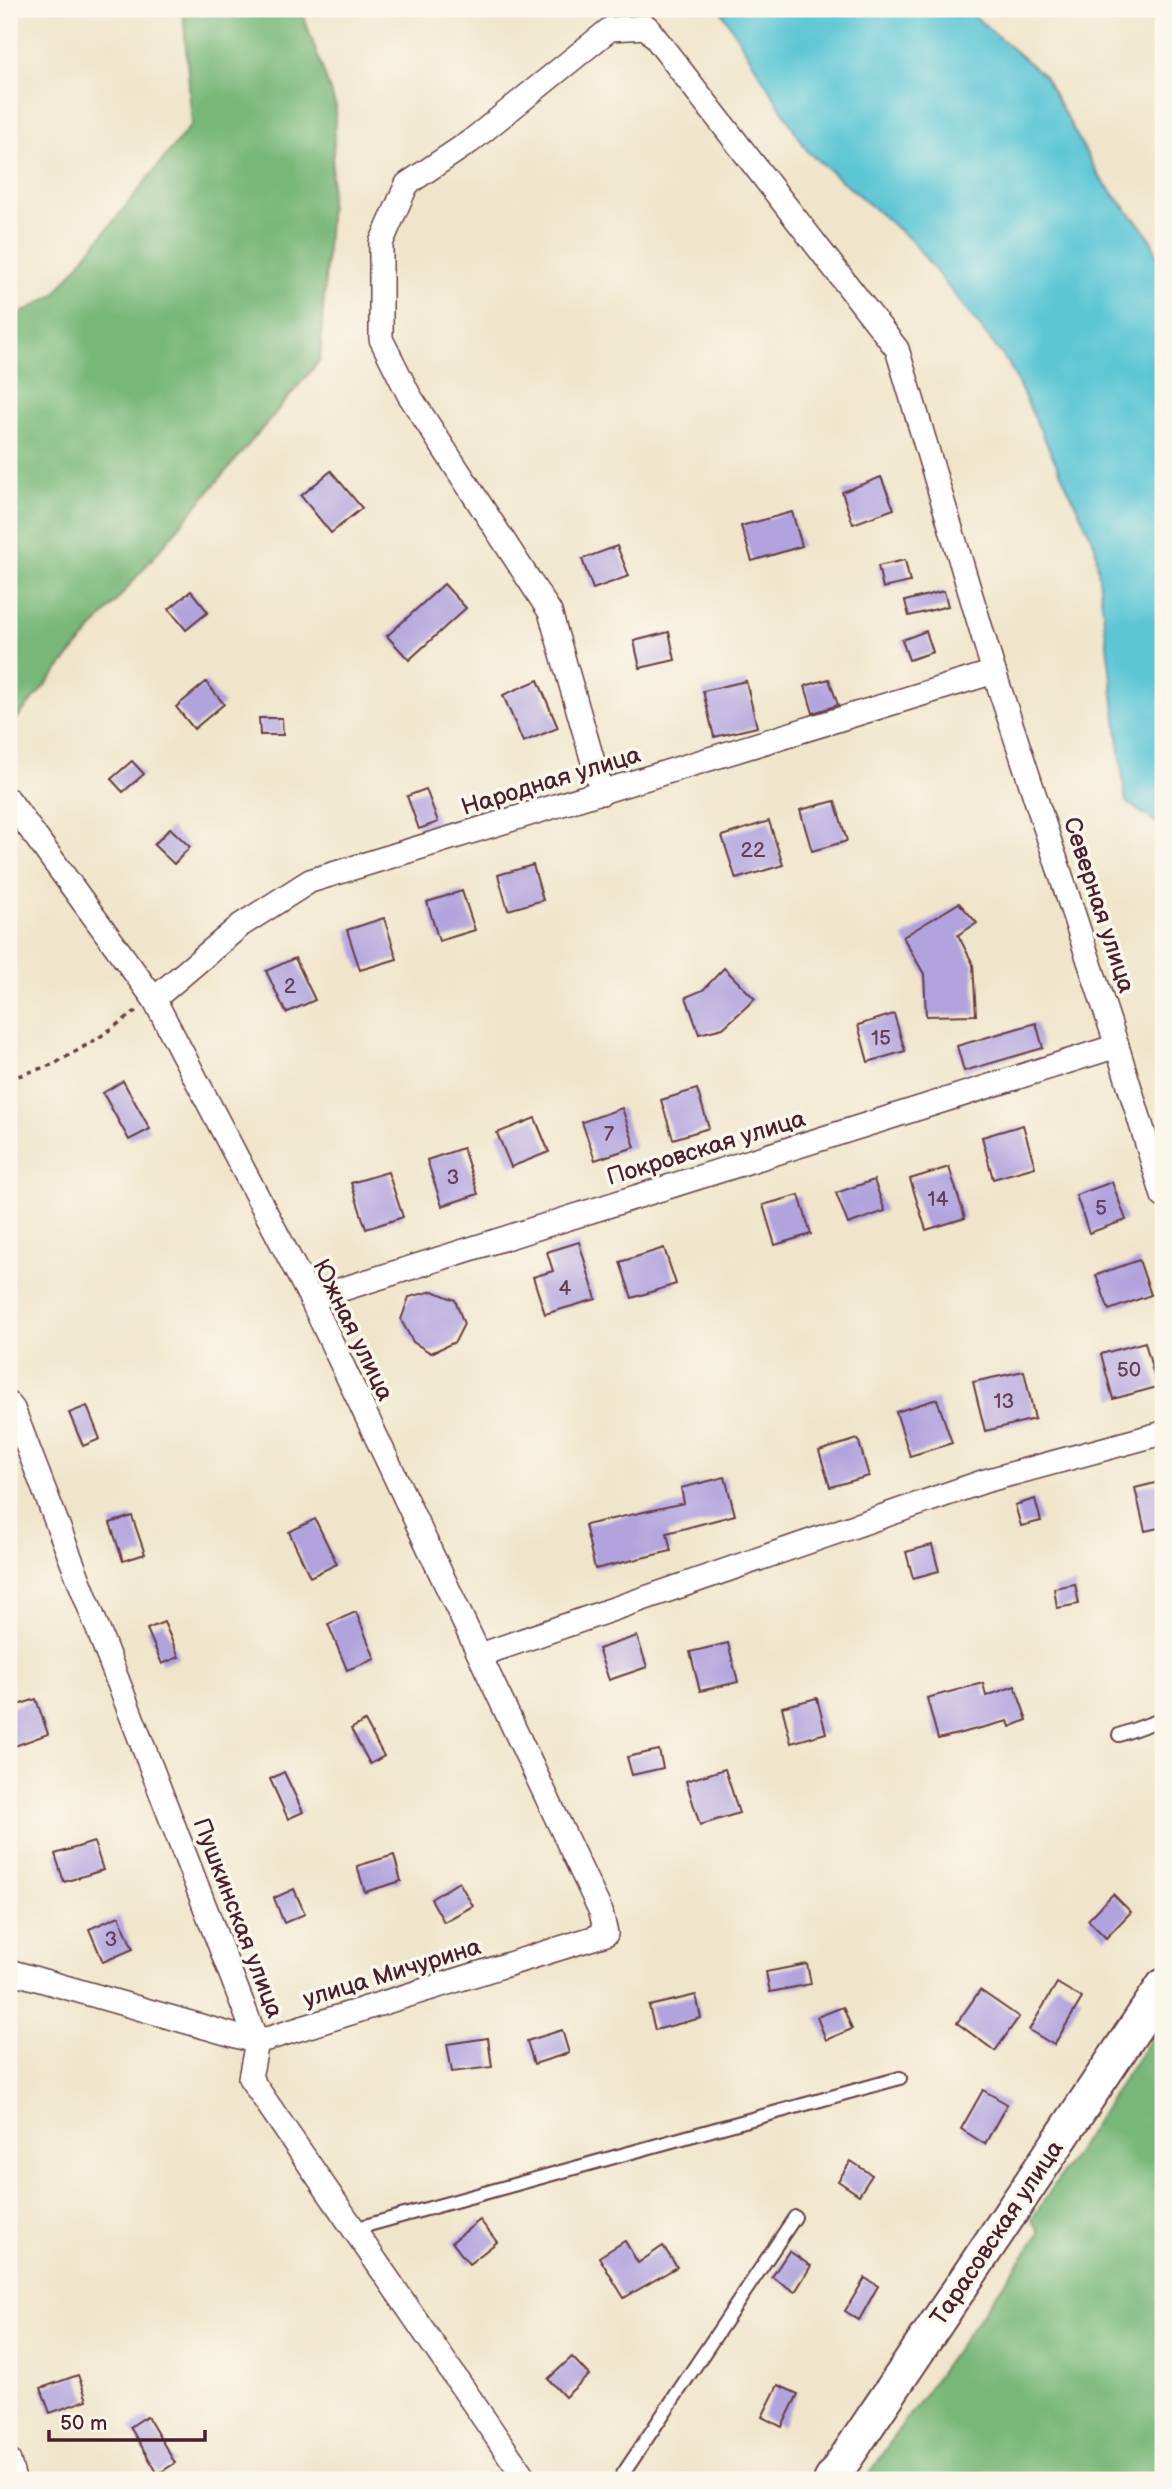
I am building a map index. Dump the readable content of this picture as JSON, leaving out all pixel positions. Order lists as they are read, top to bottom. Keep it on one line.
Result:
{"streets":{"main road":["Тарасовская улица"],"street":["Народная улица","Северная улица","Покровская улица","Южная улица","Пушкинская улица","улица Мичурина"]},"crossings":[["Народная улица","Северная улица"],["Народная улица","Южная улица"],["Северная улица","Покровская улица"],["Покровская улица","Южная улица"],["Южная улица","улица Мичурина"],["Пушкинская улица","улица Мичурина"]],"house_numbers":["22","2","15","7","3","14","5","4","50","13","3"],"scale_bar":"50 m"}
